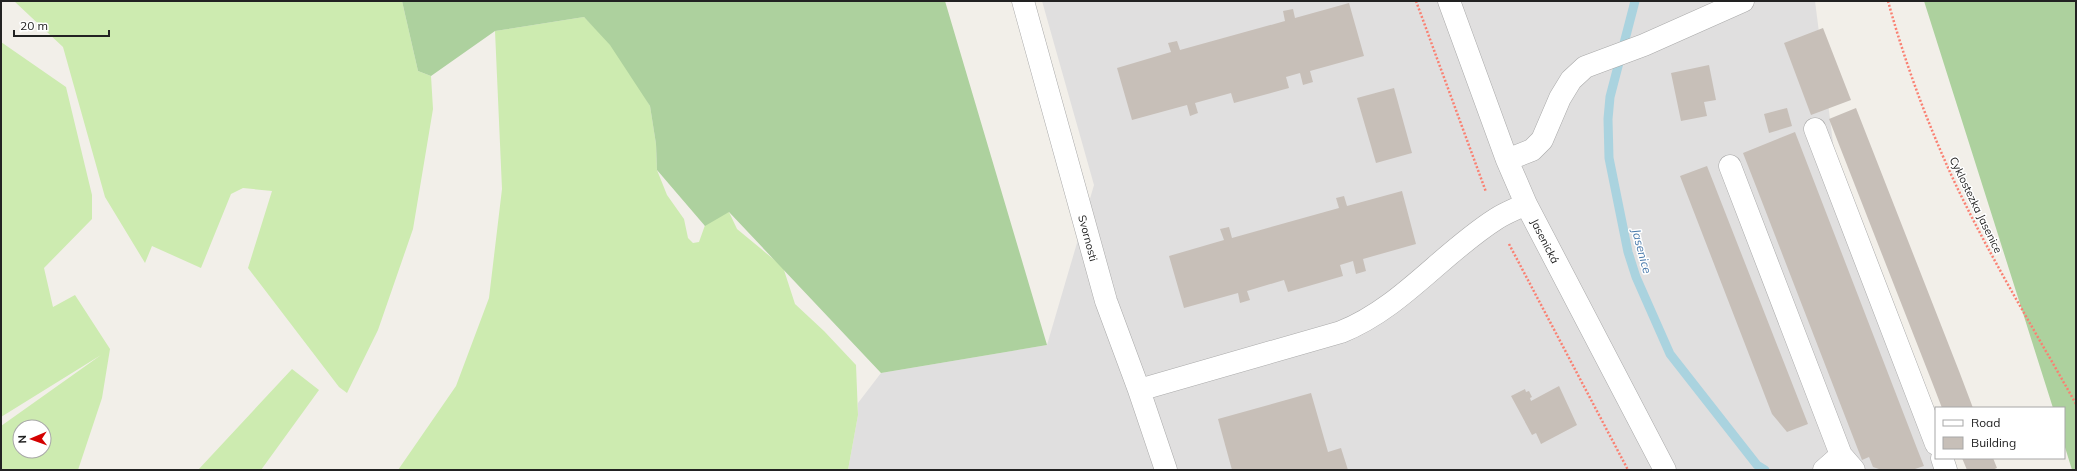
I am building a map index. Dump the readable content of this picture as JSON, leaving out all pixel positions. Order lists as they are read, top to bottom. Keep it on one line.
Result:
{"streets":{"street":["Svornosti","Jasenická"],"path":["Cyklostezka Jasenice"]},"water":["Jasenice"],"legend":["Road","Building"],"scale_bar":"20 m","north":"left"}
